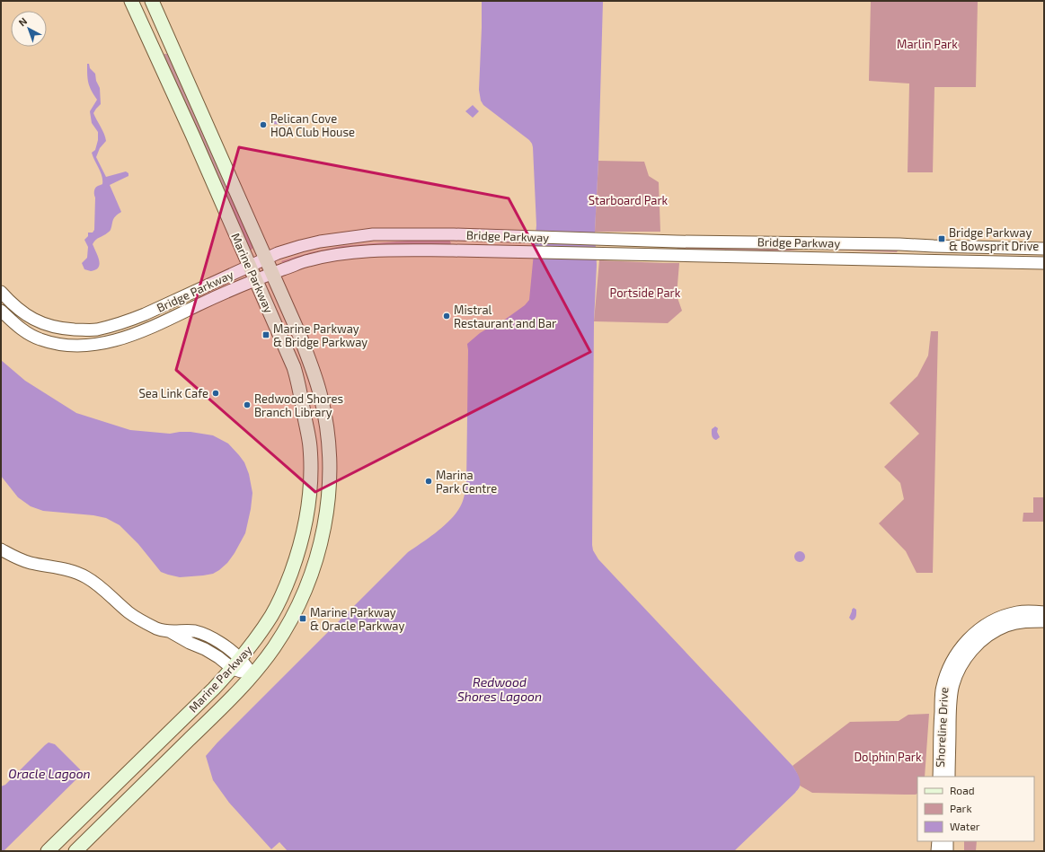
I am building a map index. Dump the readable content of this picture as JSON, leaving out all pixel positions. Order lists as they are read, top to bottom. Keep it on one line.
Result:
{"streets":{"main road":["Marine Parkway"],"street":["Bridge Parkway","Shoreline Drive"]},"crossings":[["Bridge Parkway","Marine Parkway"]],"water":["Redwood Shores Lagoon","Oracle Lagoon"],"parks":["Marlin Park","Starboard Park","Portside Park","Dolphin Park"],"places":{"other":["Pelican Cove HOA Club House","Mistral Restaurant and Bar","Sea Link Cafe","Redwood Shores Branch Library","Marina Park Centre"],"transit":["Bridge Parkway & Bowsprit Drive","Marine Parkway & Bridge Parkway","Marine Parkway & Oracle Parkway"]},"legend":["Road","Park","Water"],"north":"top left"}
